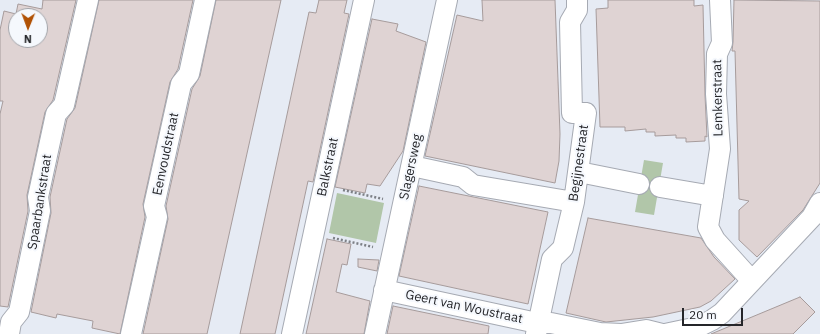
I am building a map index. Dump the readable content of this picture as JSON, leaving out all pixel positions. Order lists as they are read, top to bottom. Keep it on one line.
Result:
{"streets":{"street":["Lemkerstraat","Eenvoudstraat","Begijnestraat","Balkstraat","Slagersweg","Spaarbankstraat","Geert van Woustraat"]},"crossings":[["Begijnestraat","Geert van Woustraat"],["Slagersweg","Geert van Woustraat"]],"scale_bar":"20 m","north":"bottom"}
